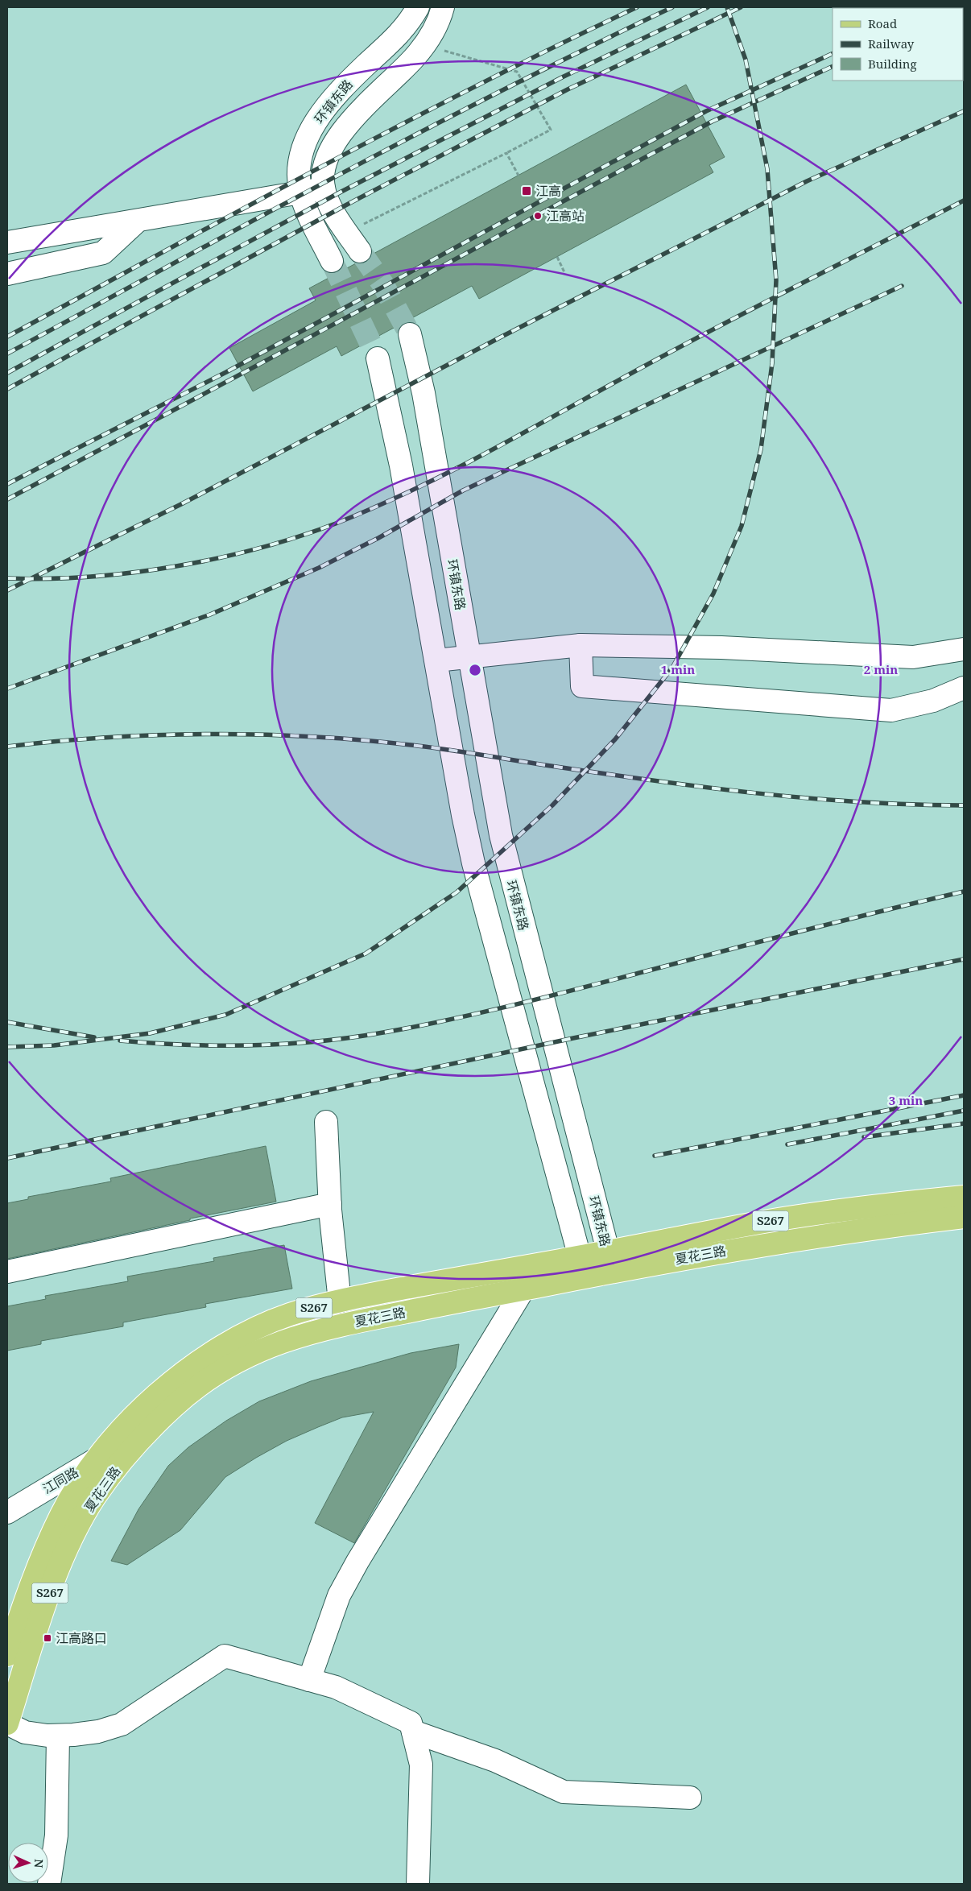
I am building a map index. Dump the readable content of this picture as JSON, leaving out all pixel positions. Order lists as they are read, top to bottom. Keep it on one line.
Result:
{"streets":{"main road":["S267","夏花三路"],"street":["环镇东路","江同路"]},"crossings":[["环镇东路","夏花三路"],["夏花三路","江同路"]],"places":{"transit":["江高","江高路口"],"other":["江高站"]},"legend":["Road","Railway","Building"],"north":"right","rings":["1 min","2 min","3 min"]}
